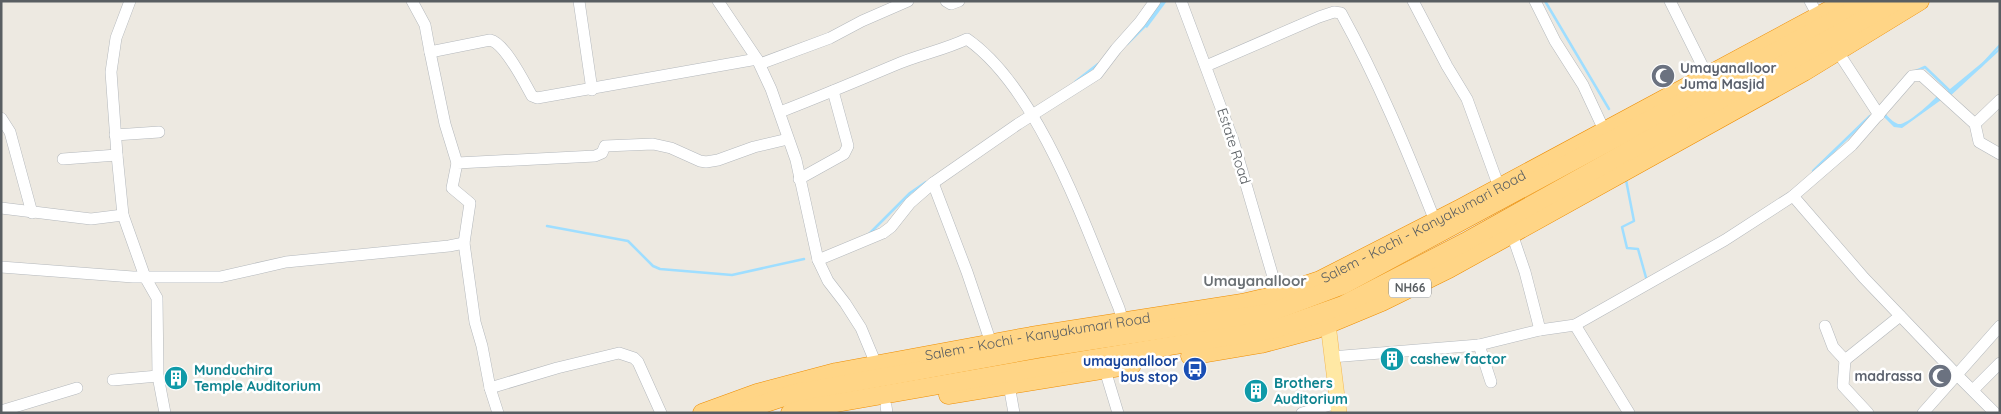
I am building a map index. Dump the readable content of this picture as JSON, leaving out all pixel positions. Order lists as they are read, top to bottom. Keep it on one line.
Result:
{"streets":{"highway":["Salem - Kochi - Kanyakumari Road","NH66"],"street":["Estate Road"]},"crossings":[["Estate Road","Salem - Kochi - Kanyakumari Road"]],"districts":["Umayanalloor"],"places":{"mosque":["Umayanalloor Juma Masjid","madrassa"],"building":["cashew factor","Munduchira Temple Auditorium","Brothers Auditorium"],"bus stop":["umayanalloor bus stop"]}}
